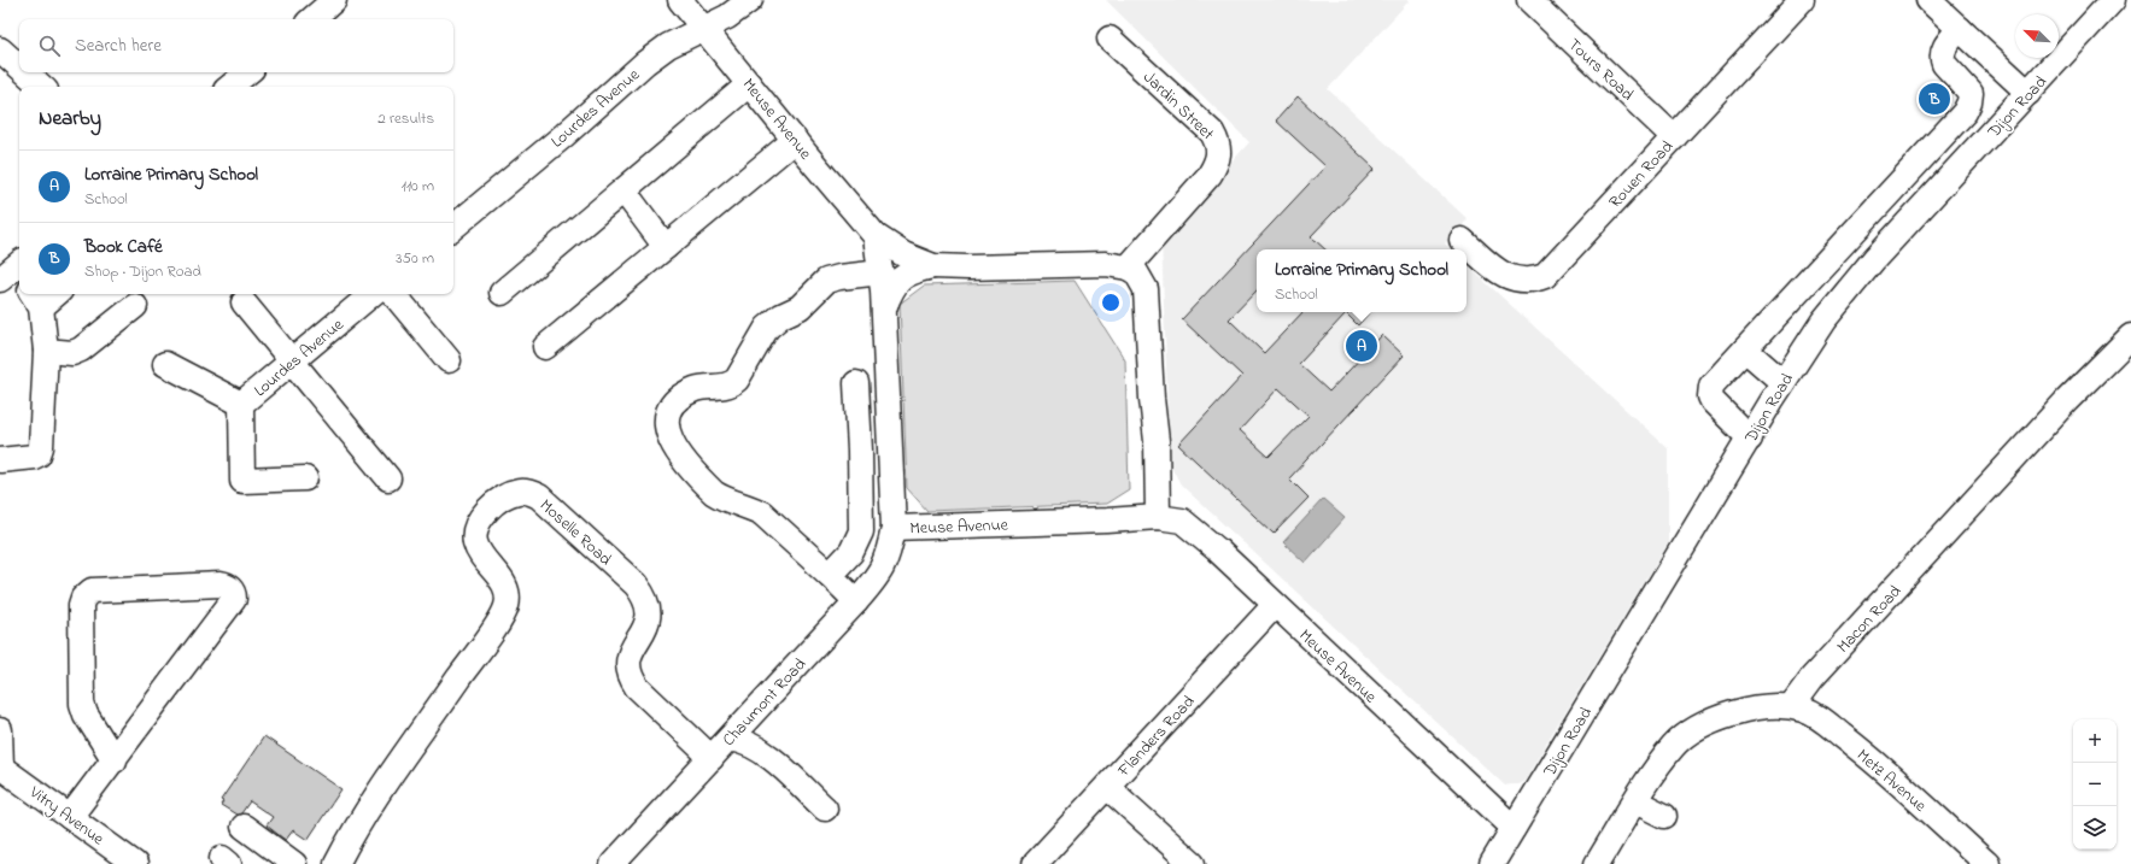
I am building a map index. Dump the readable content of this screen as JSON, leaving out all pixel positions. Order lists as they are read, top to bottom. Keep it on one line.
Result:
{"streets":{"street":["Tours Road","Jardin Street","Dijon Road","Lourdes Avenue","Meuse Avenue","Rouen Road","Moselle Road","Macon Road","Chaumont Road","Flanders Road","Metz Avenue","Vitry Avenue"]},"crossings":[["Tours Road","Rouen Road"],["Jardin Street","Meuse Avenue"],["Dijon Road","Meuse Avenue"],["Lourdes Avenue","Meuse Avenue"],["Meuse Avenue","Chaumont Road"],["Meuse Avenue","Flanders Road"],["Moselle Road","Chaumont Road"],["Macon Road","Metz Avenue"]],"north":"top left","page":{"search":"Search here","pins":["B","A"],"heading":["Nearby","2 results"],"list":[{"mark":"A","name":"Lorraine Primary School","note":"School","value":"110 m"},{"mark":"B","name":"Book Café","note":"Shop · Dijon Road","value":"350 m"}],"popup":["Lorraine Primary School","School"],"map_buttons":["+","−"]}}
